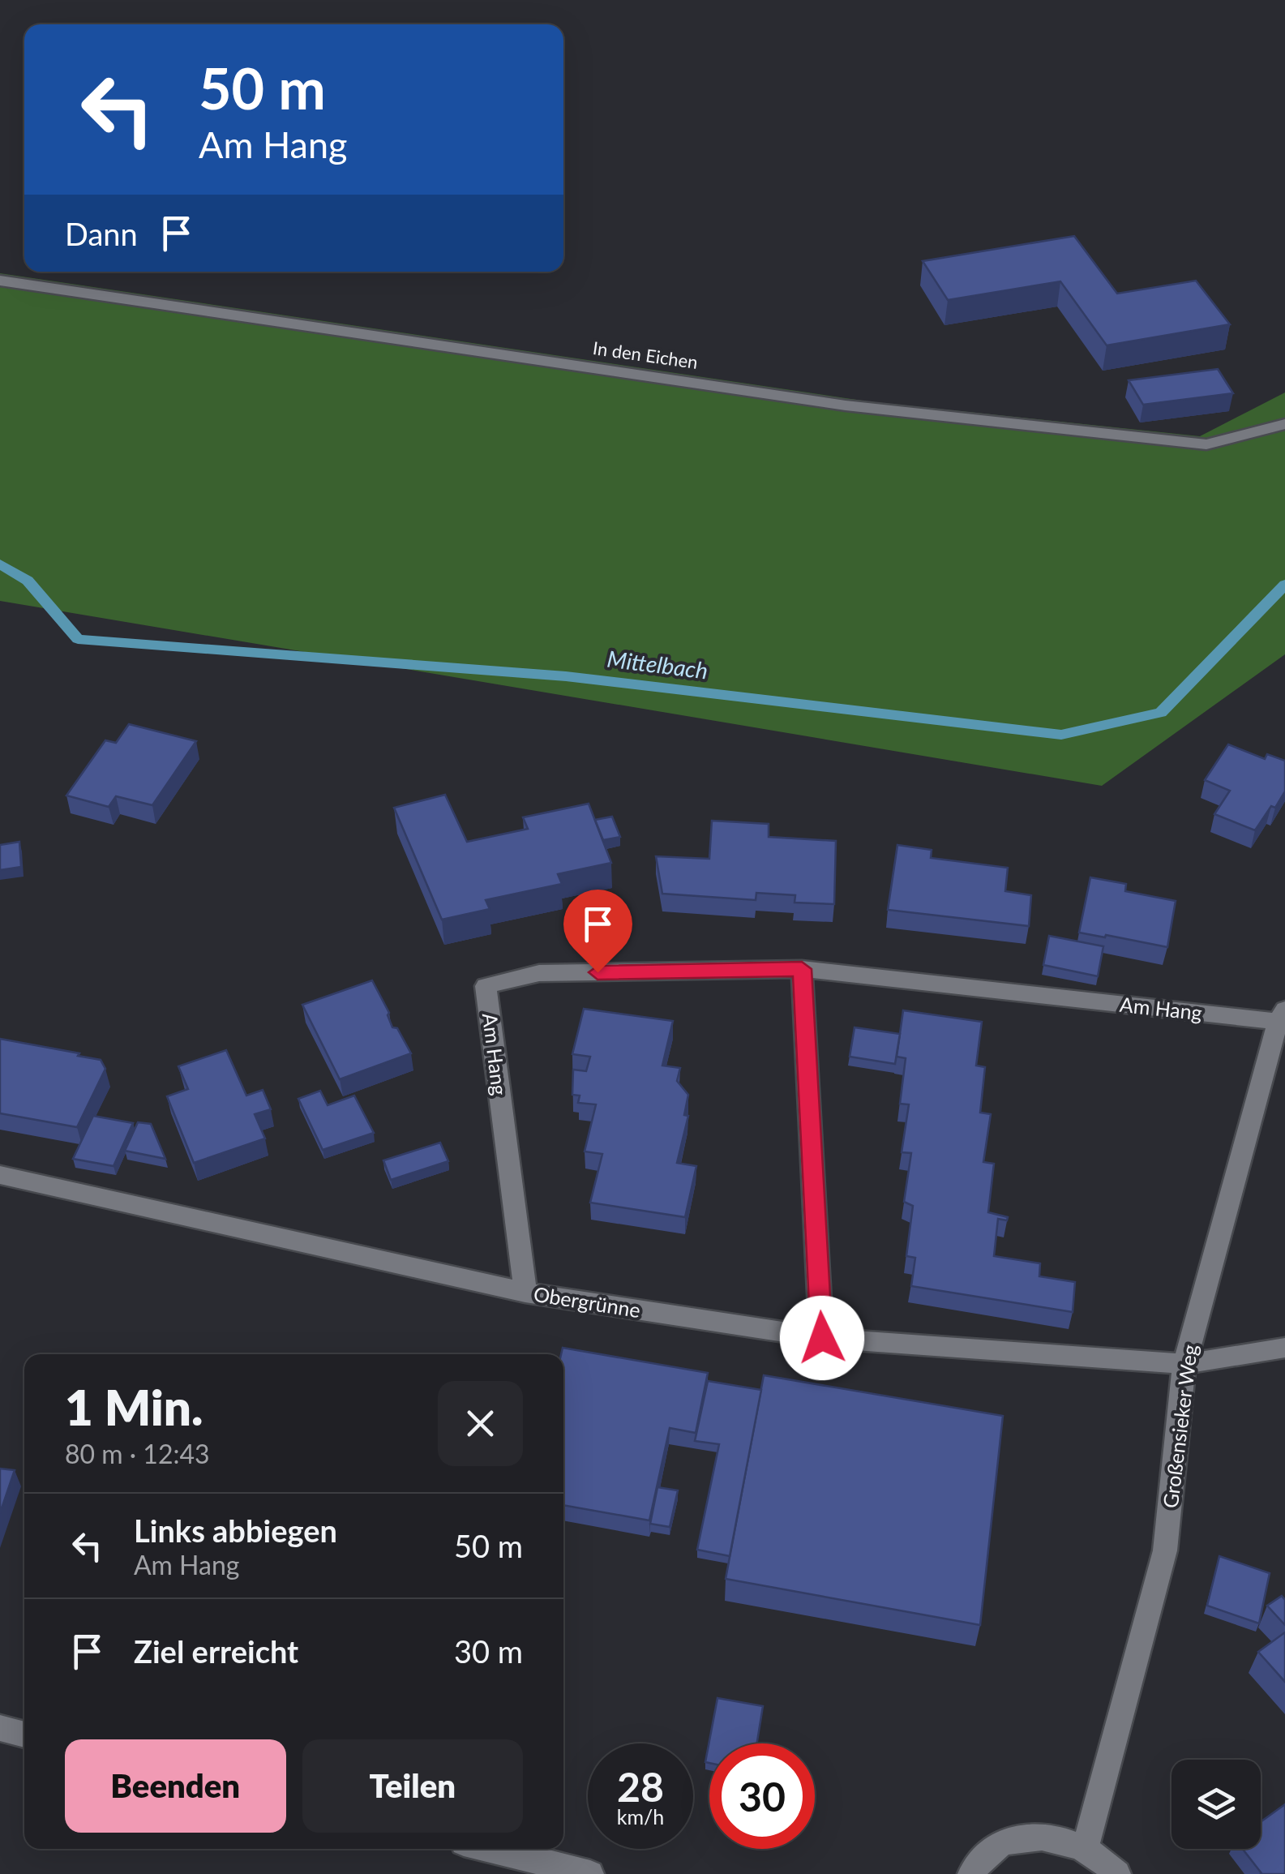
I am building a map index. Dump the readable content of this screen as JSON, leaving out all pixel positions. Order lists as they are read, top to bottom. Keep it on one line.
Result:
{"streets":{"street":["In den Eichen","Am Hang","Obergrünne","Großensieker Weg"]},"crossings":[["Am Hang","Obergrünne"],["Am Hang","Großensieker Weg"],["Obergrünne","Großensieker Weg"]],"water":["Mittelbach"],"page":{"turn":["50 m","Am Hang"],"then":"Dann","heading":["1 Min.","80 m · 12:43"],"list":[{"name":"Links abbiegen","note":"Am Hang","value":"50 m"},{"name":"Ziel erreicht","value":"30 m"}],"buttons":["Beenden","Teilen"],"speed":"28 km/h","limit":"30"}}
